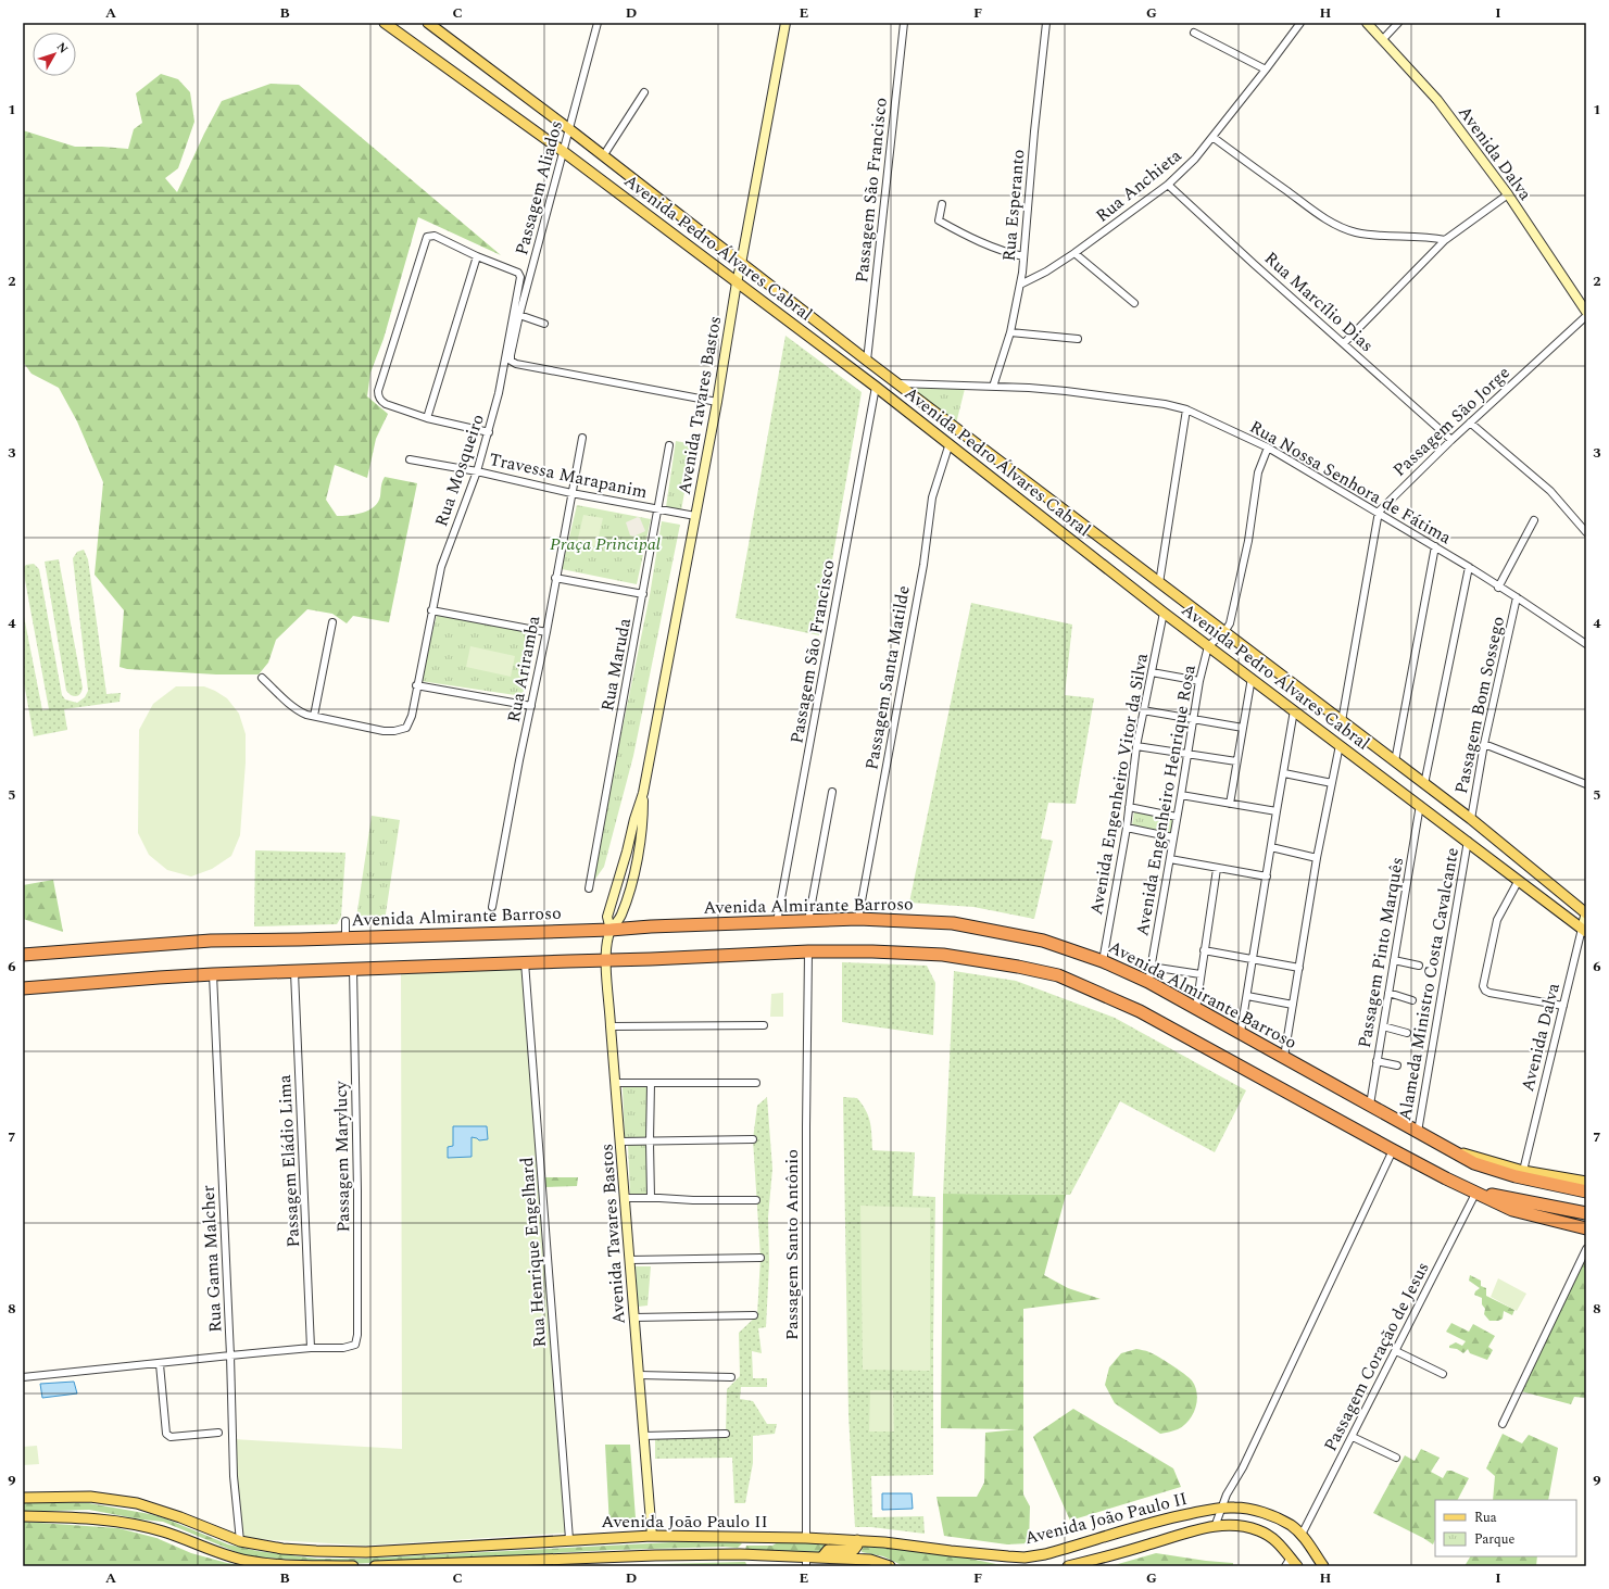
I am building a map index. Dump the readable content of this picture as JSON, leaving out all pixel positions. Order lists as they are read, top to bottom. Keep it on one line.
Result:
{"streets":{"highway":["Avenida Almirante Barroso"],"main road":["Avenida Dalva","Avenida Pedro Álvares Cabral","Avenida Tavares Bastos","Avenida João Paulo II"],"street":["Rua Anchieta","Passagem Aliados","Passagem São Francisco","Rua Esperanto","Rua Marcílio Dias","Passagem São Jorge","Rua Mosqueiro","Travessa Marapanim","Rua Nossa Senhora de Fátima","Rua Maruda","Rua Ariramba","Passagem Santa Matilde","Passagem Bom Sossego","Avenida Engenheiro Vitor da Silva","Avenida Engenheiro Henrique Rosa","Passagem Pinto Marquês","Alameda Ministro Costa Cavalcante","Passagem Marylucy","Passagem Eládio Lima","Passagem Santo Antônio","Rua Henrique Engelhard","Rua Gama Malcher","Passagem Coração de Jesus"]},"crossings":[["Avenida Dalva","Avenida Pedro Álvares Cabral"],["Rua Anchieta","Rua Esperanto"],["Rua Anchieta","Rua Marcílio Dias"],["Passagem Aliados","Avenida Pedro Álvares Cabral"],["Passagem Aliados","Avenida Tavares Bastos"],["Passagem São Francisco","Avenida Pedro Álvares Cabral"],["Passagem São Francisco","Avenida Almirante Barroso"],["Rua Esperanto","Rua Nossa Senhora de Fátima"],["Avenida Pedro Álvares Cabral","Avenida Tavares Bastos"],["Avenida Pedro Álvares Cabral","Rua Nossa Senhora de Fátima"],["Avenida Pedro Álvares Cabral","Passagem Santa Matilde"],["Avenida Pedro Álvares Cabral","Passagem Bom Sossego"],["Avenida Pedro Álvares Cabral","Avenida Engenheiro Vitor da Silva"],["Avenida Pedro Álvares Cabral","Avenida Engenheiro Henrique Rosa"],["Avenida Pedro Álvares Cabral","Passagem Pinto Marquês"],["Avenida Pedro Álvares Cabral","Alameda Ministro Costa Cavalcante"],["Rua Marcílio Dias","Passagem São Jorge"],["Avenida Tavares Bastos","Travessa Marapanim"],["Avenida Tavares Bastos","Avenida Almirante Barroso"],["Avenida Tavares Bastos","Avenida João Paulo II"],["Passagem São Jorge","Rua Nossa Senhora de Fátima"],["Rua Mosqueiro","Travessa Marapanim"],["Travessa Marapanim","Rua Maruda"],["Travessa Marapanim","Rua Ariramba"],["Rua Nossa Senhora de Fátima","Passagem Bom Sossego"],["Passagem Santa Matilde","Avenida Almirante Barroso"],["Avenida Engenheiro Vitor da Silva","Avenida Almirante Barroso"],["Avenida Engenheiro Henrique Rosa","Avenida Almirante Barroso"],["Avenida Almirante Barroso","Passagem Pinto Marquês"],["Avenida Almirante Barroso","Alameda Ministro Costa Cavalcante"],["Passagem Marylucy","Passagem Eládio Lima"],["Passagem Santo Antônio","Avenida João Paulo II"],["Rua Henrique Engelhard","Avenida João Paulo II"],["Rua Gama Malcher","Avenida João Paulo II"],["Passagem Coração de Jesus","Avenida João Paulo II"]],"parks":["Praça Principal"],"legend":["Rua","Parque"],"north":"top right","grid":{"columns":["A","B","C","D","E","F","G","H","I"],"rows":["1","2","3","4","5","6","7","8","9"]}}
